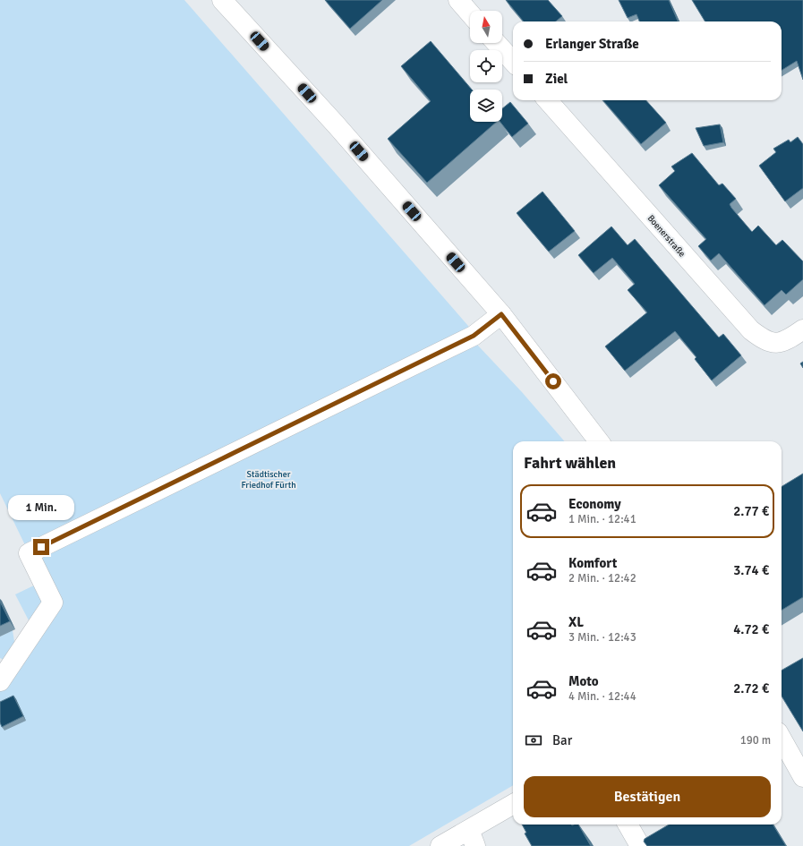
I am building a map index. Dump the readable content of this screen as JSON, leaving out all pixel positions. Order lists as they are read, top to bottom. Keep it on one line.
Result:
{"streets":{"main road":["Boenerstraße"]},"parks":["Städtischer Friedhof Fürth"],"north":"top","page":{"banner":["Erlanger Straße","Ziel"],"heading":"Fahrt wählen","list":[{"name":"Economy","note":"1 Min. · 12:41","value":"2.77 €"},{"name":"Komfort","note":"2 Min. · 12:42","value":"3.74 €"},{"name":"XL","note":"3 Min. · 12:43","value":"4.72 €"},{"name":"Moto","note":"4 Min. · 12:44","value":"2.72 €"}],"bubble":"1 Min.","pay":["Bar","190 m"],"buttons":"Bestätigen"}}
